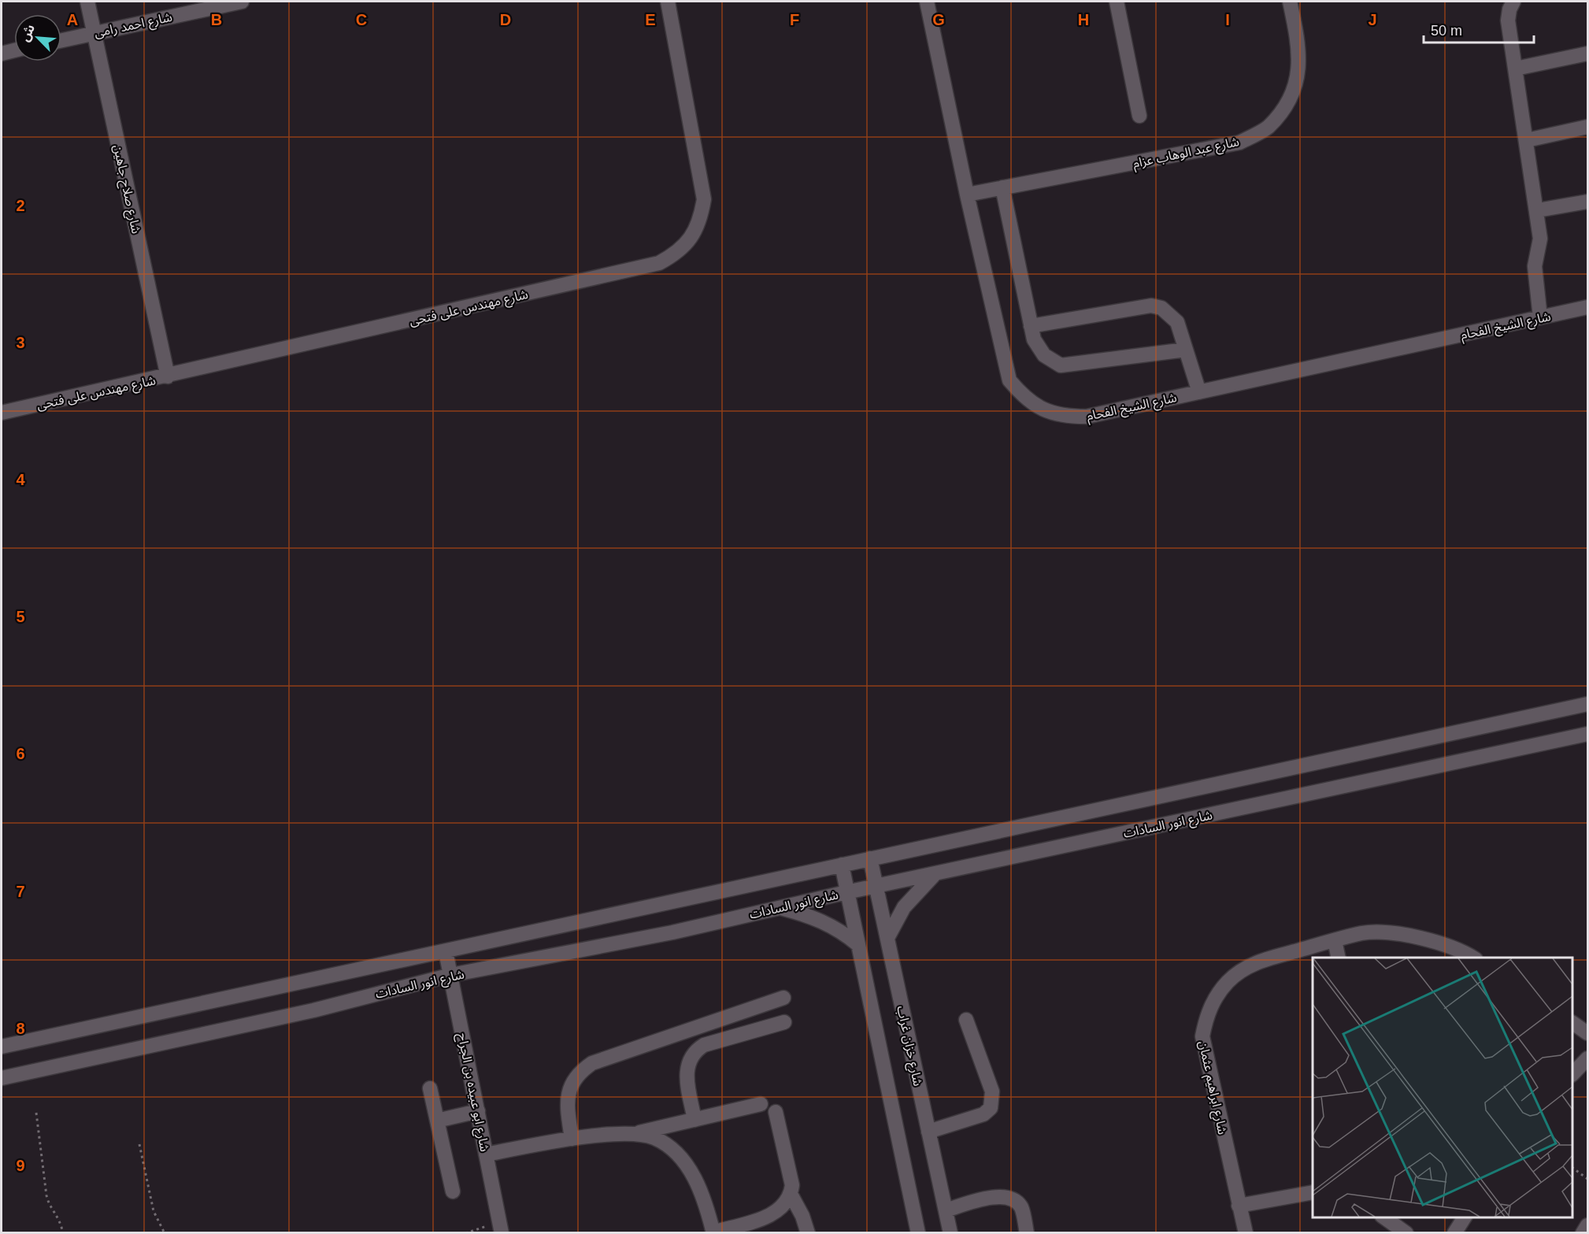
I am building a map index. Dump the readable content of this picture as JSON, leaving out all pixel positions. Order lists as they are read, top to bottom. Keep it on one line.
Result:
{"streets":{"street":["شارع احمد رامى","شارع عبد الوهاب عزام","شارع صلاح جاهين","شارع مهندس على فتحى","شارع الشيخ الفحام","شارع انور السادات","شارع خزان غراب","شارع ابراهيم عثمان","شارع ابو عبيده بن الجراح"]},"crossings":[["شارع احمد رامى","شارع صلاح جاهين"],["شارع عبد الوهاب عزام","شارع الشيخ الفحام"],["شارع صلاح جاهين","شارع مهندس على فتحى"],["شارع انور السادات","شارع خزان غراب"],["شارع انور السادات","شارع ابو عبيده بن الجراح"]],"scale_bar":"50 m","north":"top left","grid":{"columns":["A","B","C","D","E","F","G","H","I","J"],"rows":["2","3","4","5","6","7","8","9"]}}
